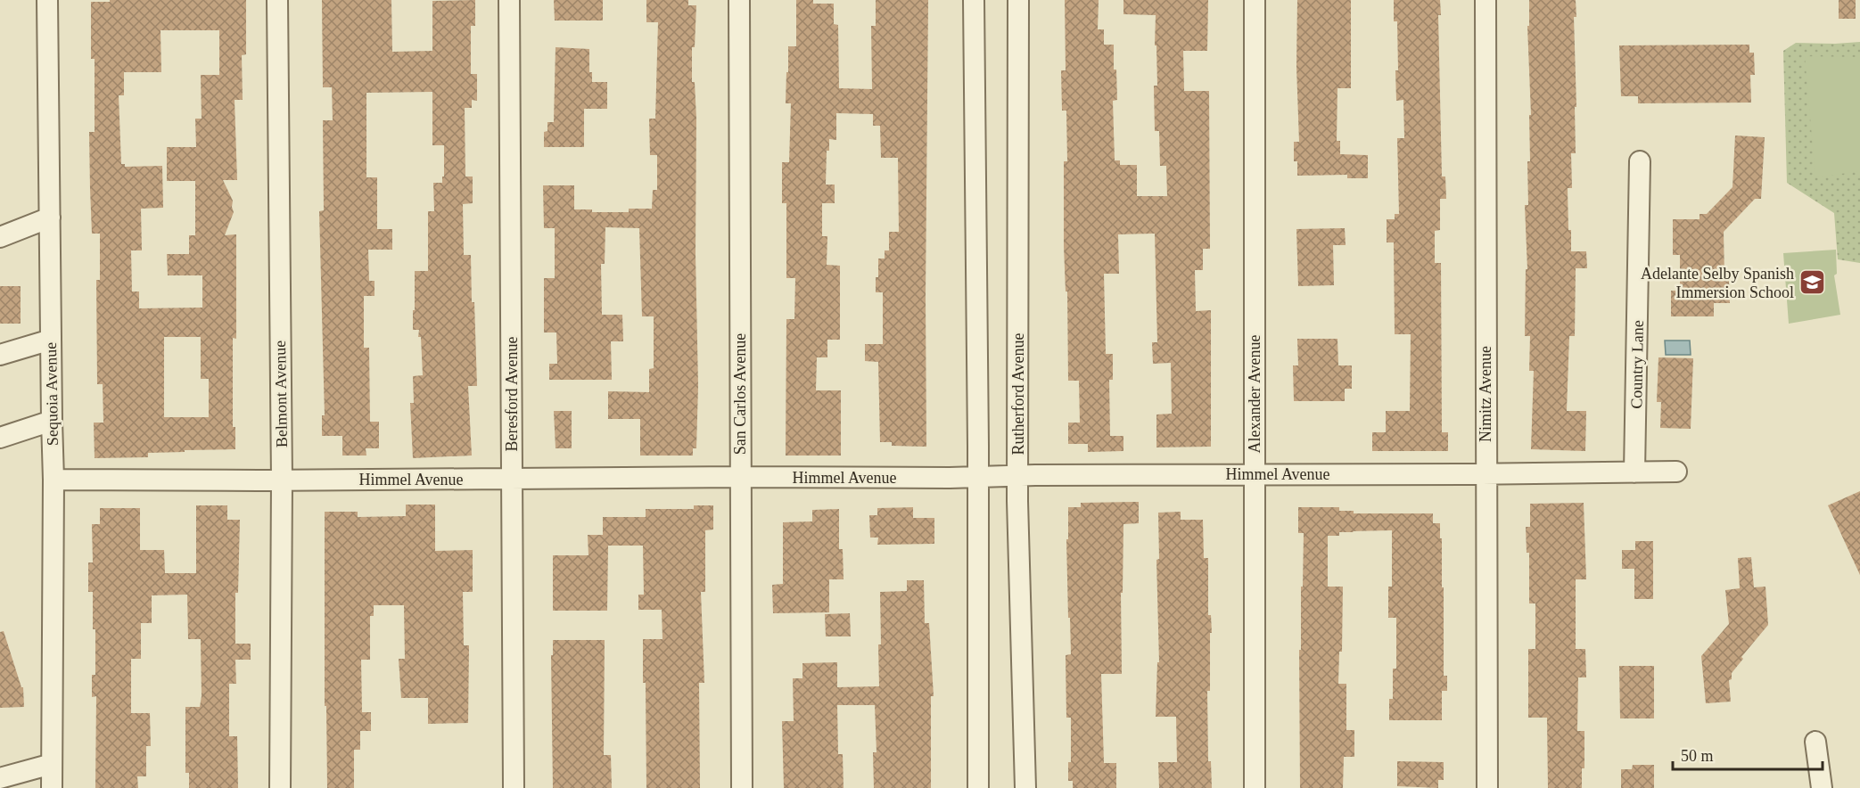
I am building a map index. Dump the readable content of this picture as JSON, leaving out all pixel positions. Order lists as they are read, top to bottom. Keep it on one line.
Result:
{"streets":{"street":["Country Lane","Sequoia Avenue","Belmont Avenue","Beresford Avenue","San Carlos Avenue","Rutherford Avenue","Alexander Avenue","Nimitz Avenue","Himmel Avenue"]},"crossings":[["Country Lane","Himmel Avenue"],["Sequoia Avenue","Himmel Avenue"],["Belmont Avenue","Himmel Avenue"],["Beresford Avenue","Himmel Avenue"],["San Carlos Avenue","Himmel Avenue"],["Rutherford Avenue","Himmel Avenue"],["Alexander Avenue","Himmel Avenue"],["Nimitz Avenue","Himmel Avenue"]],"places":{"school or university":["Adelante Selby Spanish Immersion School"]},"scale_bar":"50 m"}
